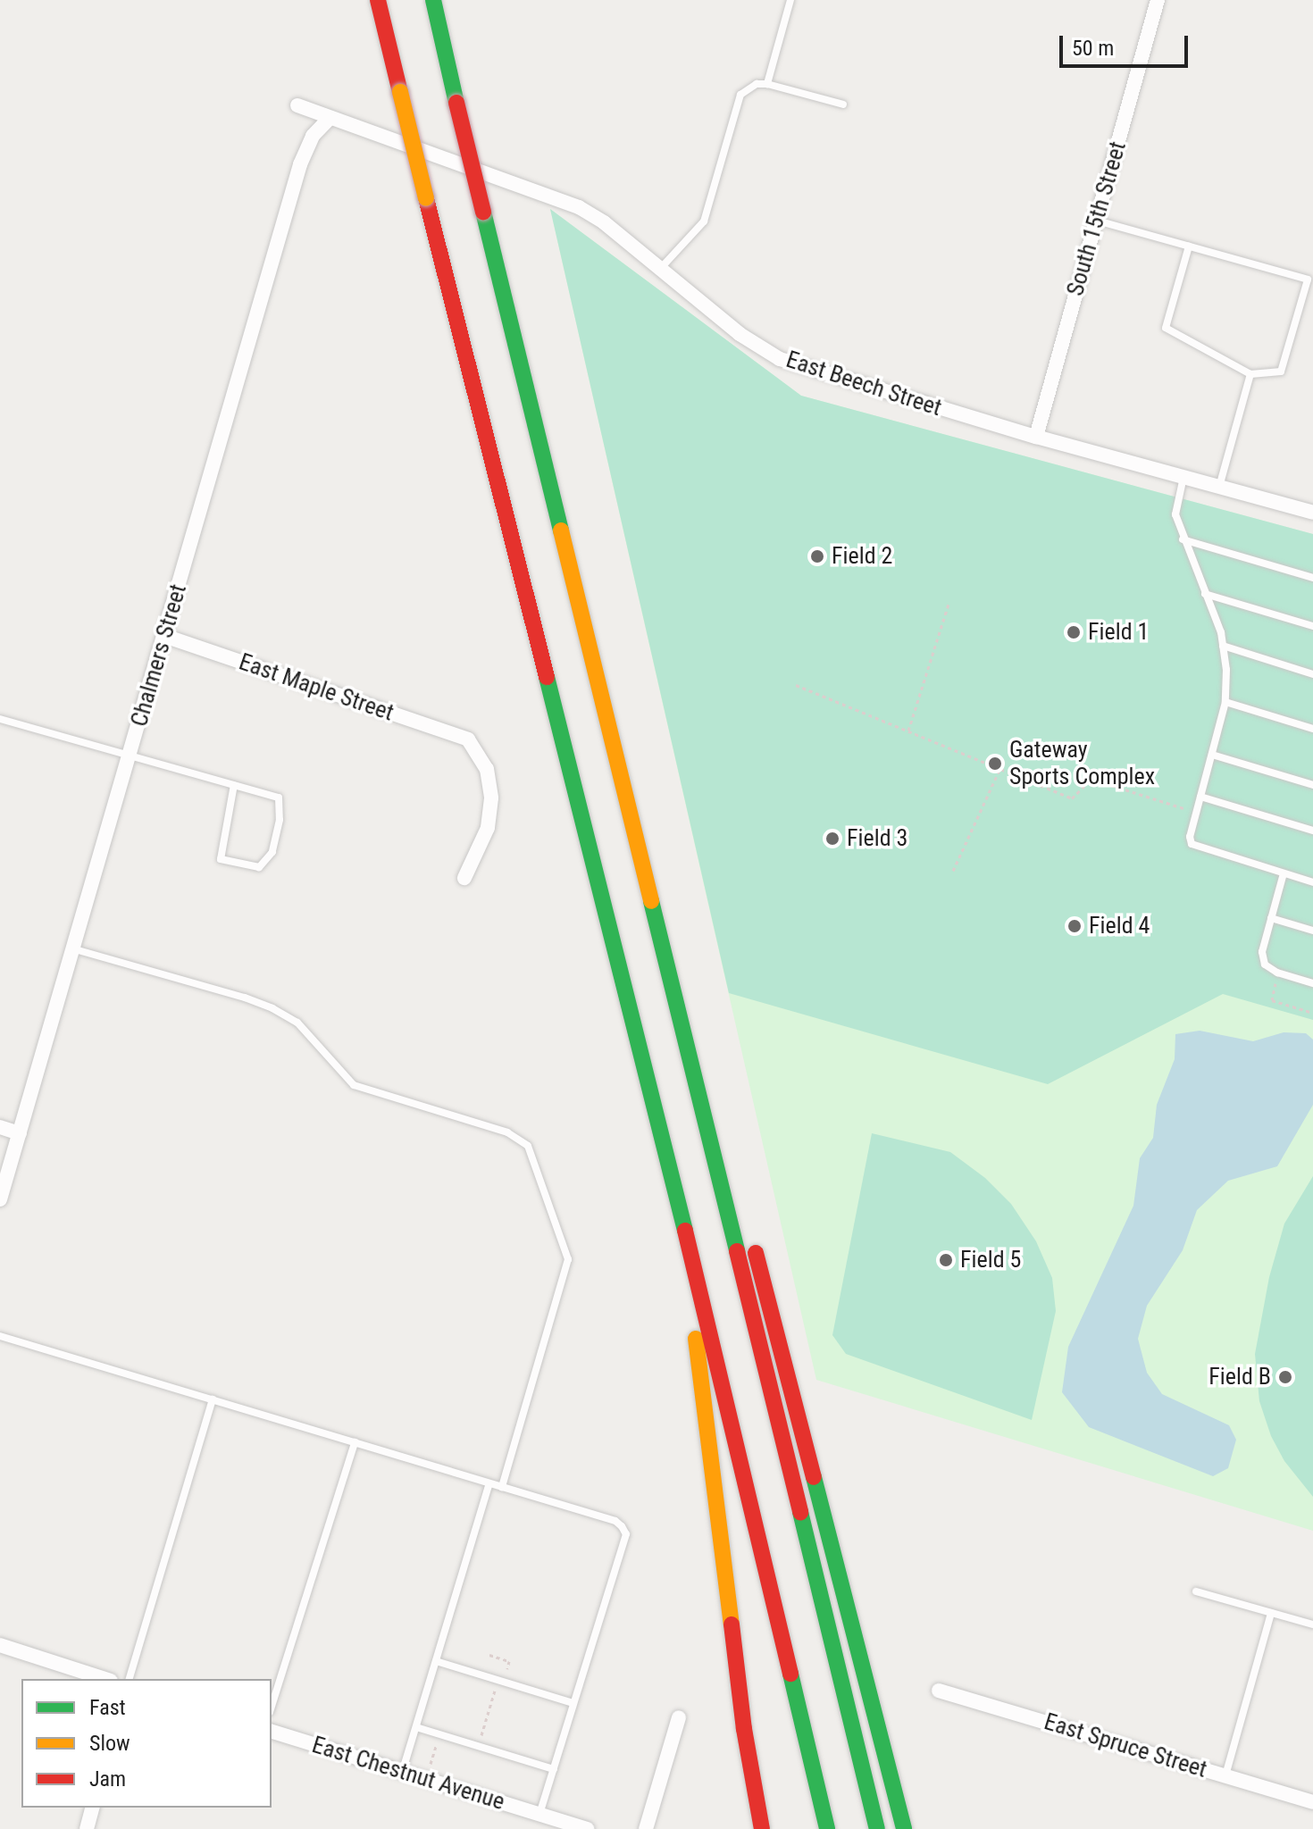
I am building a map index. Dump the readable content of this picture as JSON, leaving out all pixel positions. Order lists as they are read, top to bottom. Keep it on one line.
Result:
{"streets":{"street":["South 15th Street","East Beech Street","Chalmers Street","East Maple Street","East Spruce Street","East Chestnut Avenue"]},"crossings":[["South 15th Street","East Beech Street"],["East Beech Street","Chalmers Street"],["Chalmers Street","East Maple Street"]],"places":["Field 2","Field 1","Gateway Sports Complex","Field 3","Field 4","Field 5","Field B"],"legend":["Fast","Slow","Jam"],"scale_bar":"50 m"}
